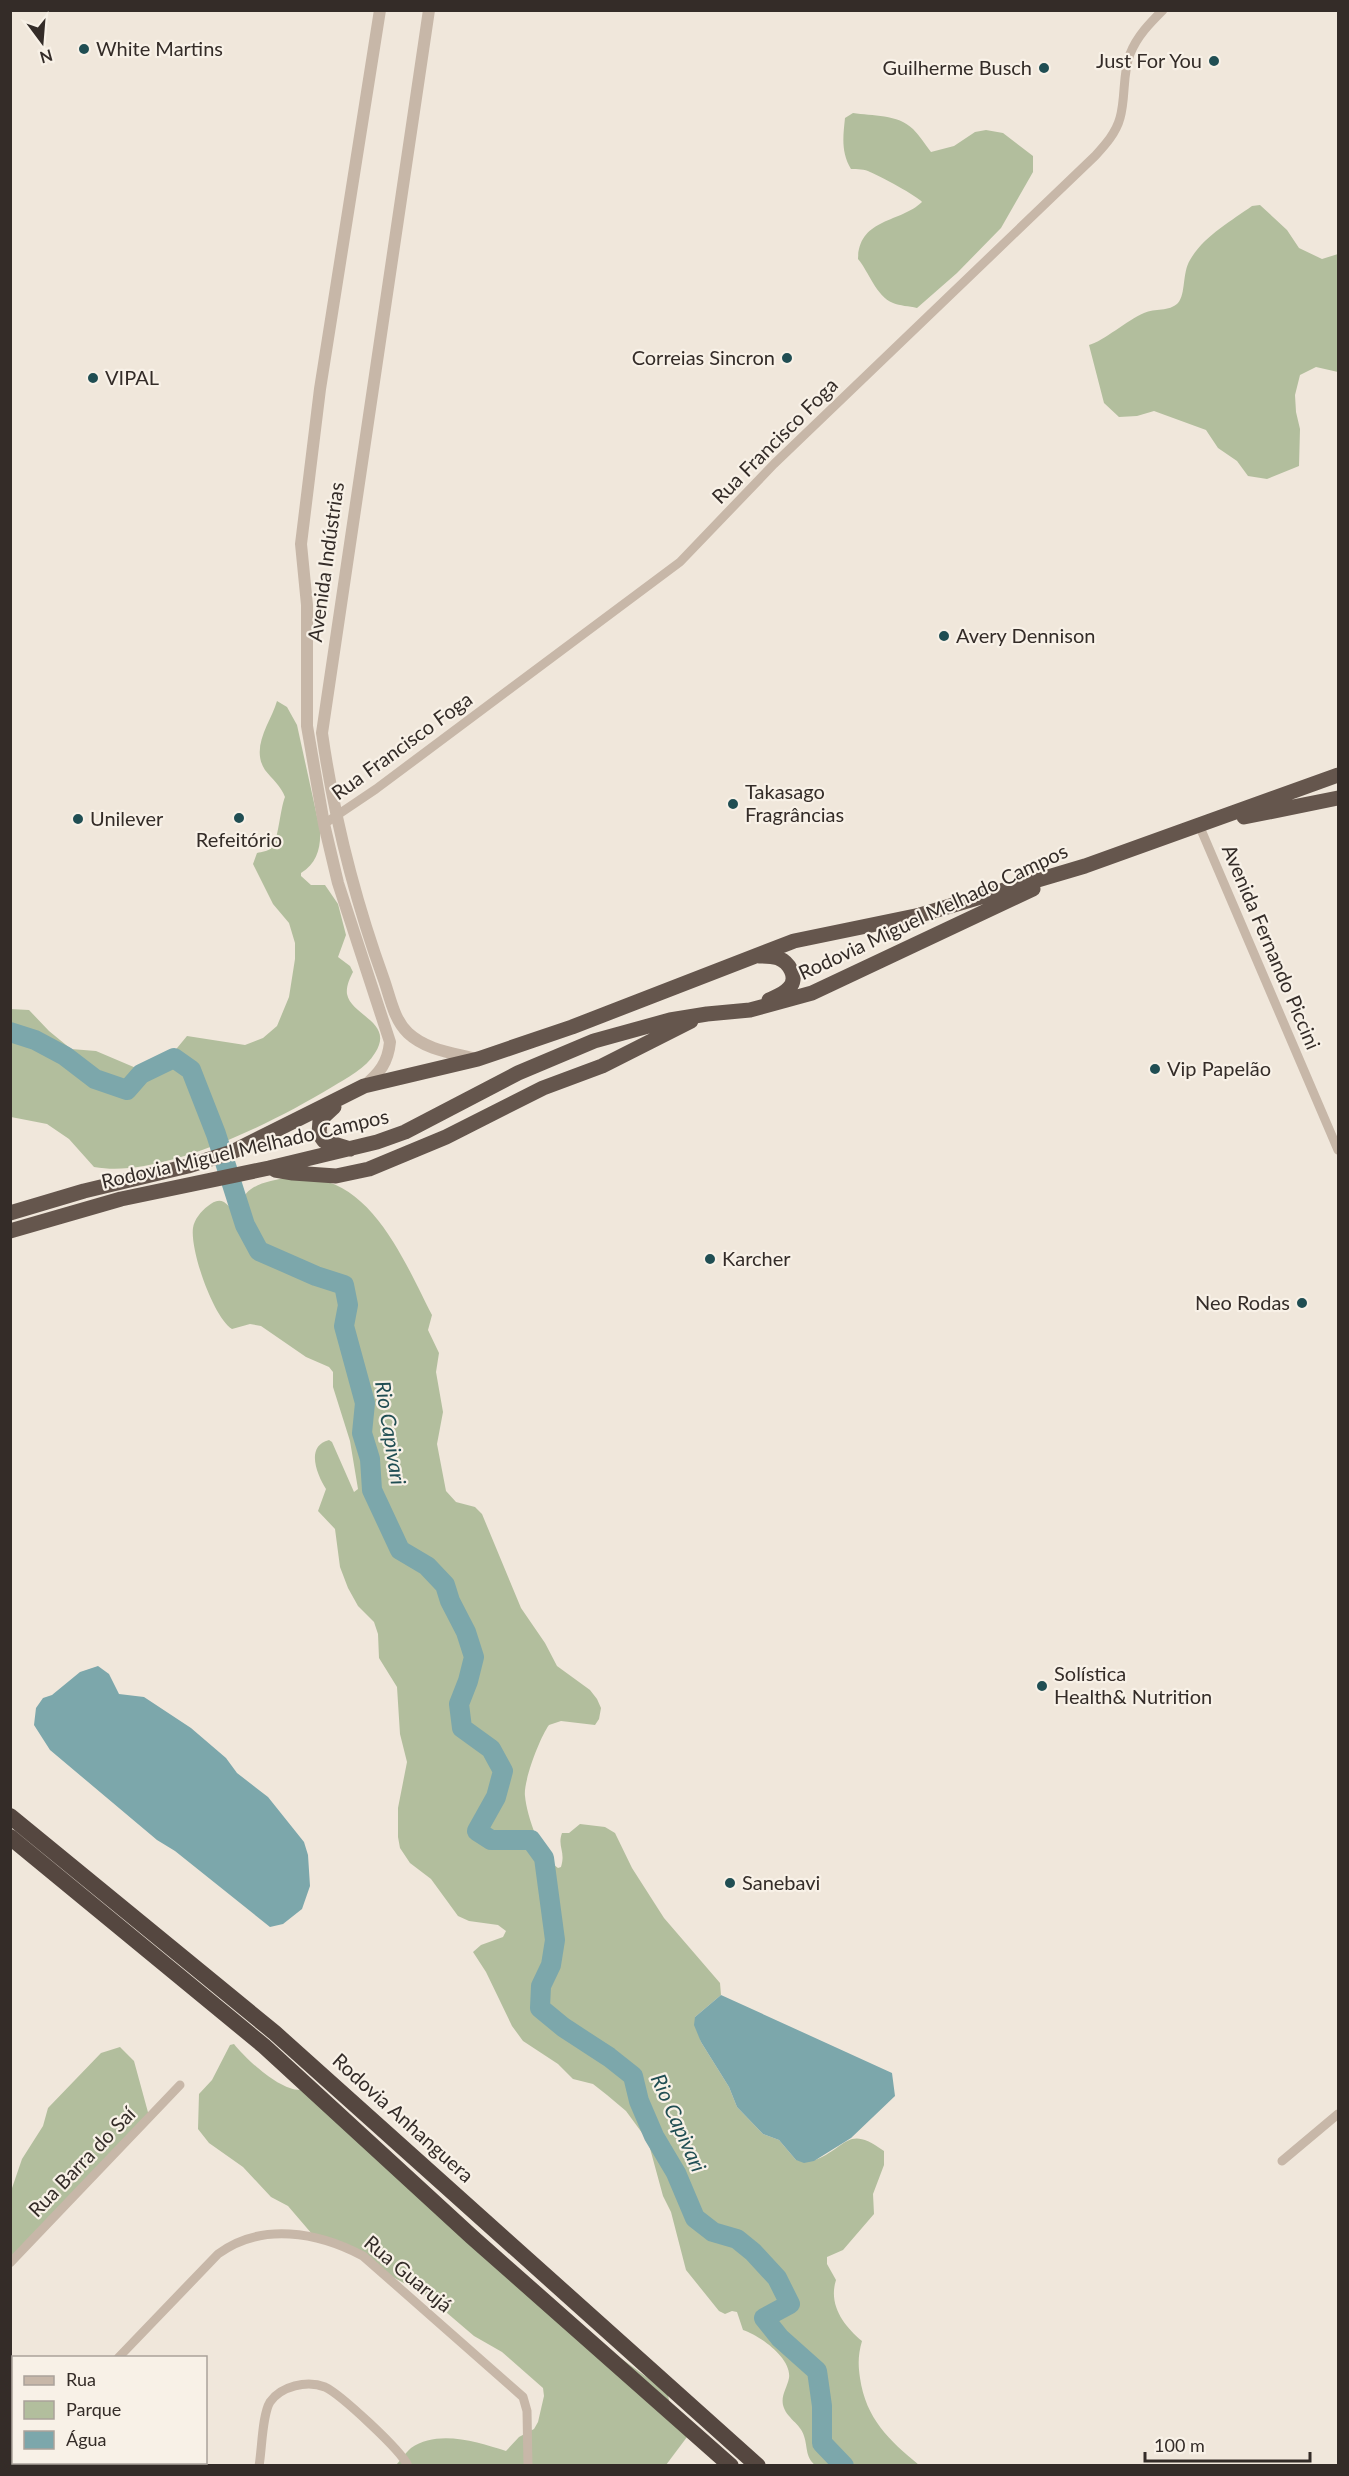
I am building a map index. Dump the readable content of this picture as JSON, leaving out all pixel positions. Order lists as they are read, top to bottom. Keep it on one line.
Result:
{"streets":{"highway":["Rodovia Miguel Melhado Campos","Rodovia Anhanguera"],"street":["Rua Francisco Foga","Avenida Indústrias","Avenida Fernando Piccini","Rua Barra do Saí","Rua Guarujá"]},"crossings":[["Rua Francisco Foga","Avenida Indústrias"],["Avenida Indústrias","Rodovia Miguel Melhado Campos"],["Rodovia Miguel Melhado Campos","Avenida Fernando Piccini"]],"water":["Rio Capivari"],"places":["White Martins","Just For You","Guilherme Busch","Correias Sincron","VIPAL","Avery Dennison","Takasago Fragrâncias","Refeitório","Unilever","Vip Papelão","Karcher","Neo Rodas","Solística Health& Nutrition","Sanebavi"],"legend":["Rua","Parque","Água"],"scale_bar":"100 m","north":"bottom"}
